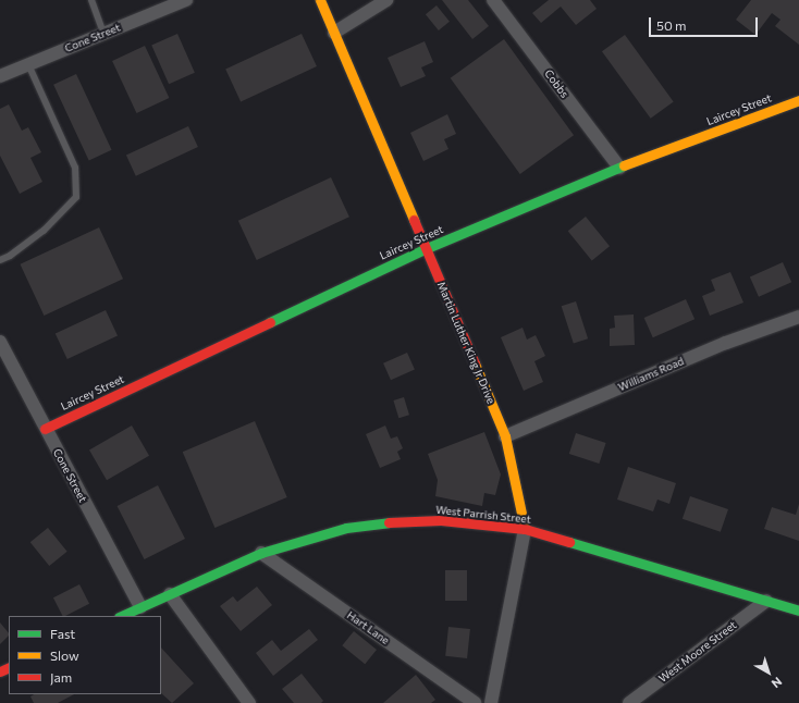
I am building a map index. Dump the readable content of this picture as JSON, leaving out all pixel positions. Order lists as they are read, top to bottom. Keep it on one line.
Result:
{"streets":{"street":["Cone Street","Cobbs","Laircey Street","Martin Luther King Jr Drive","Williams Road","West Parrish Street","Hart Lane","West Moore Street"]},"crossings":[["Cone Street","Laircey Street"],["Cone Street","West Parrish Street"],["Cobbs","Laircey Street"],["Laircey Street","Martin Luther King Jr Drive"],["Martin Luther King Jr Drive","Williams Road"],["Martin Luther King Jr Drive","West Parrish Street"],["West Parrish Street","Hart Lane"],["West Parrish Street","West Moore Street"]],"legend":["Fast","Slow","Jam"],"scale_bar":"50 m","north":"bottom right"}
